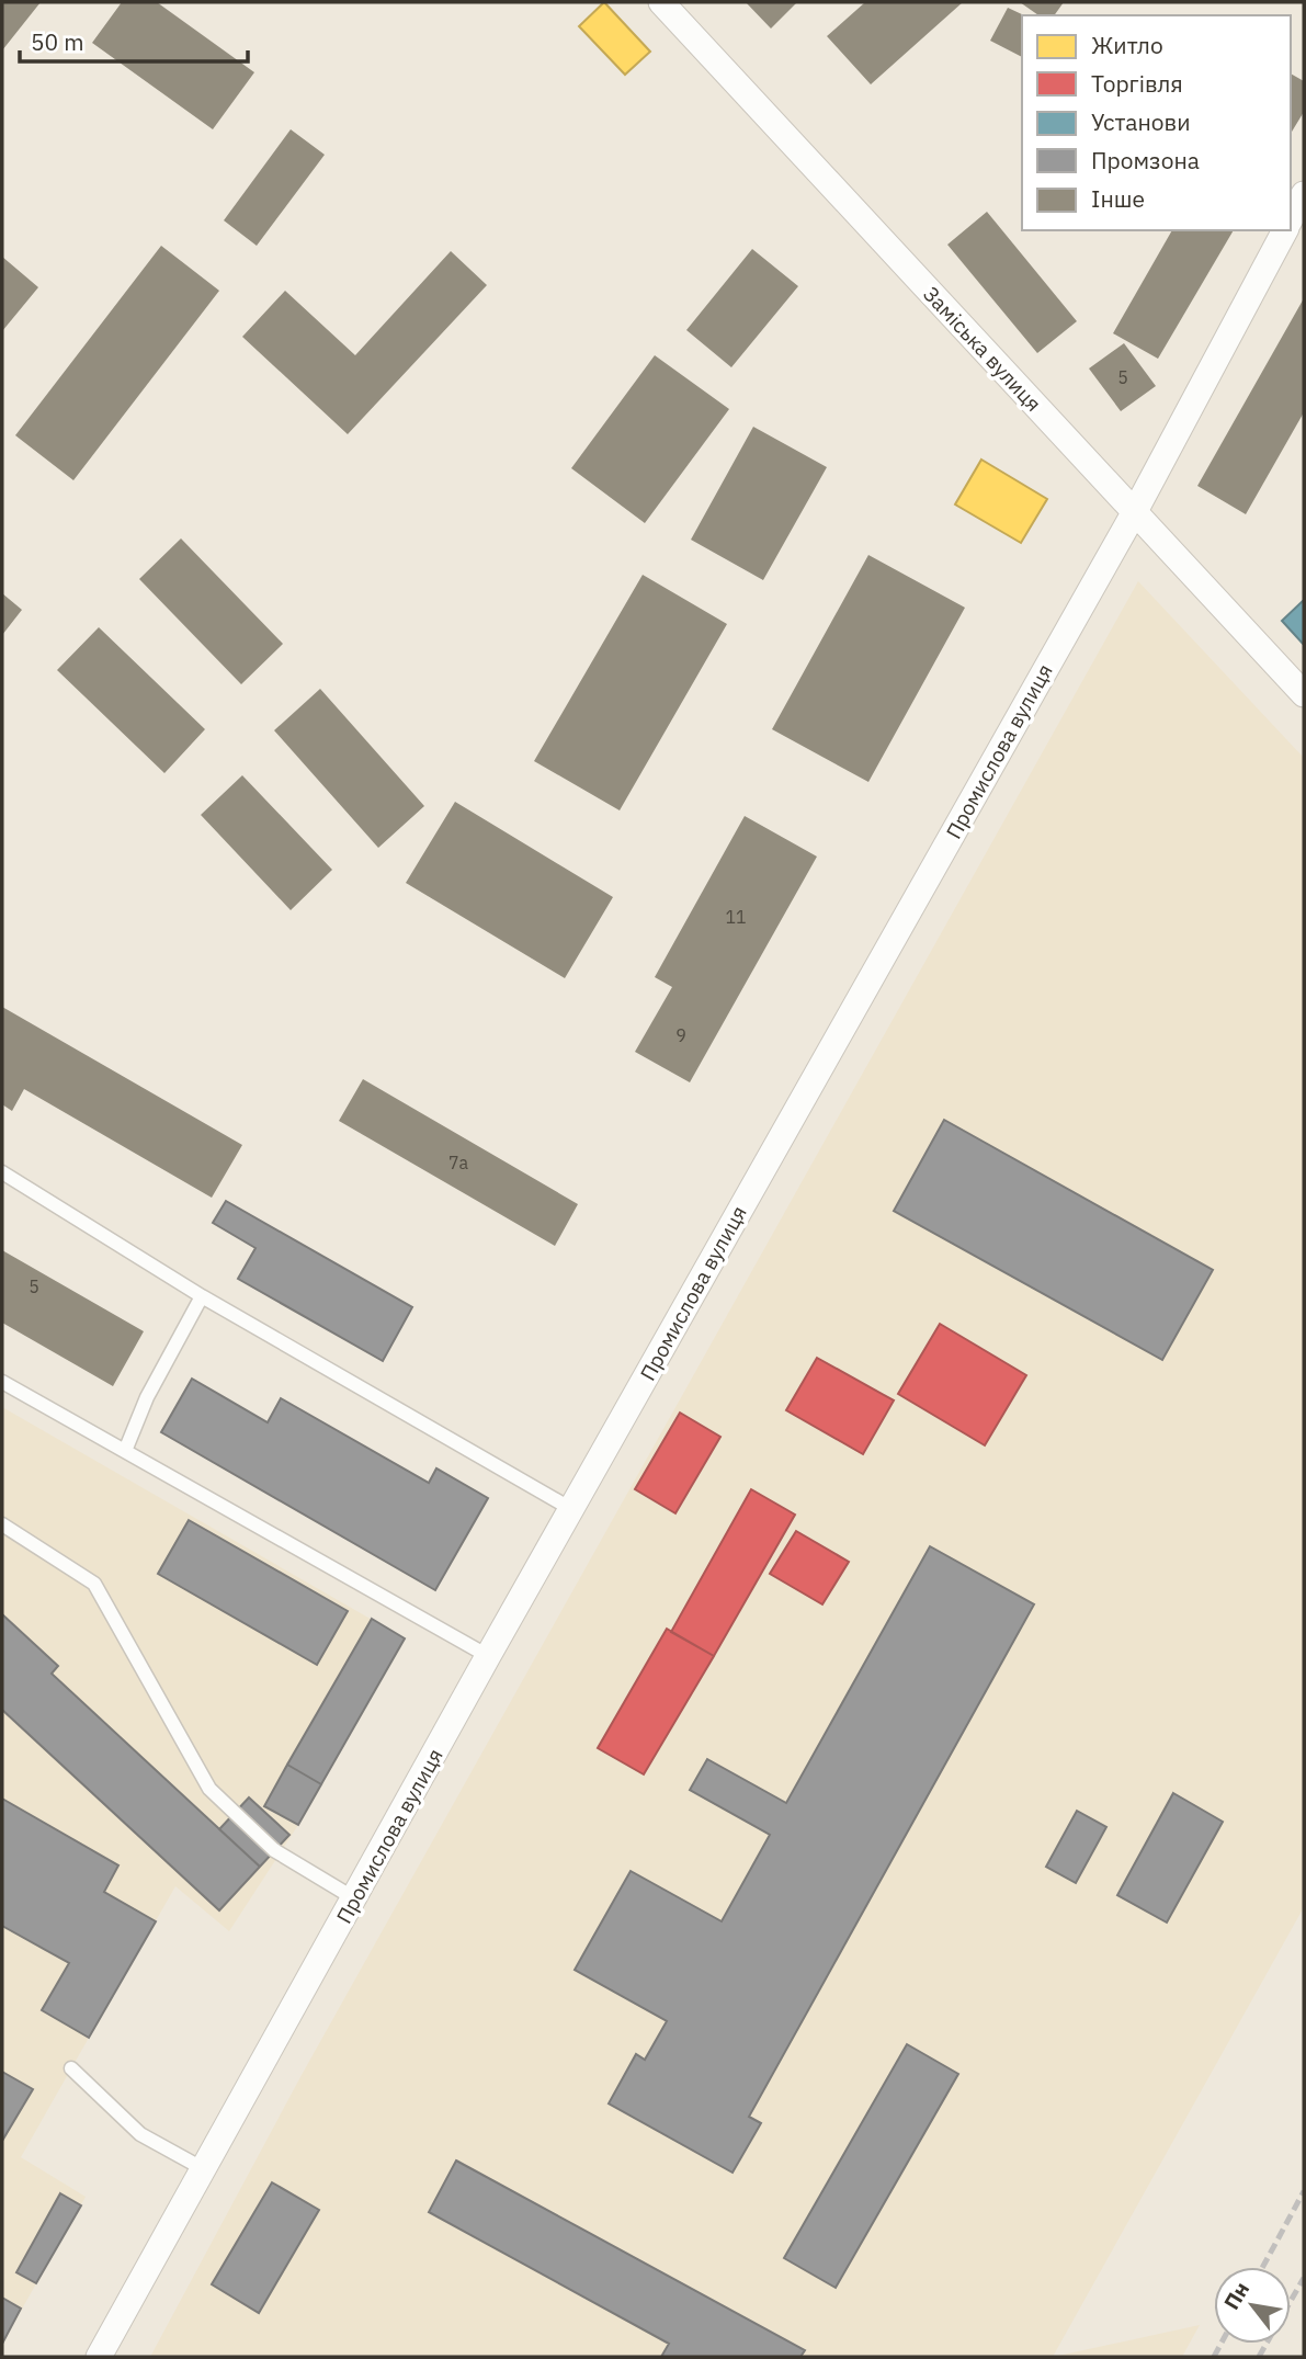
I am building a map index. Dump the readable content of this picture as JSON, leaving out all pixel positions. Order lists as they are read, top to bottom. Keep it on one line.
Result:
{"streets":{"street":["Заміська вулиця","Промислова вулиця"]},"crossings":[["Заміська вулиця","Промислова вулиця"]],"house_numbers":["5","11","9","7а","5"],"legend":["Житло","Торгівля","Установи","Промзона","Інше"],"scale_bar":"50 m","north":"top left"}
